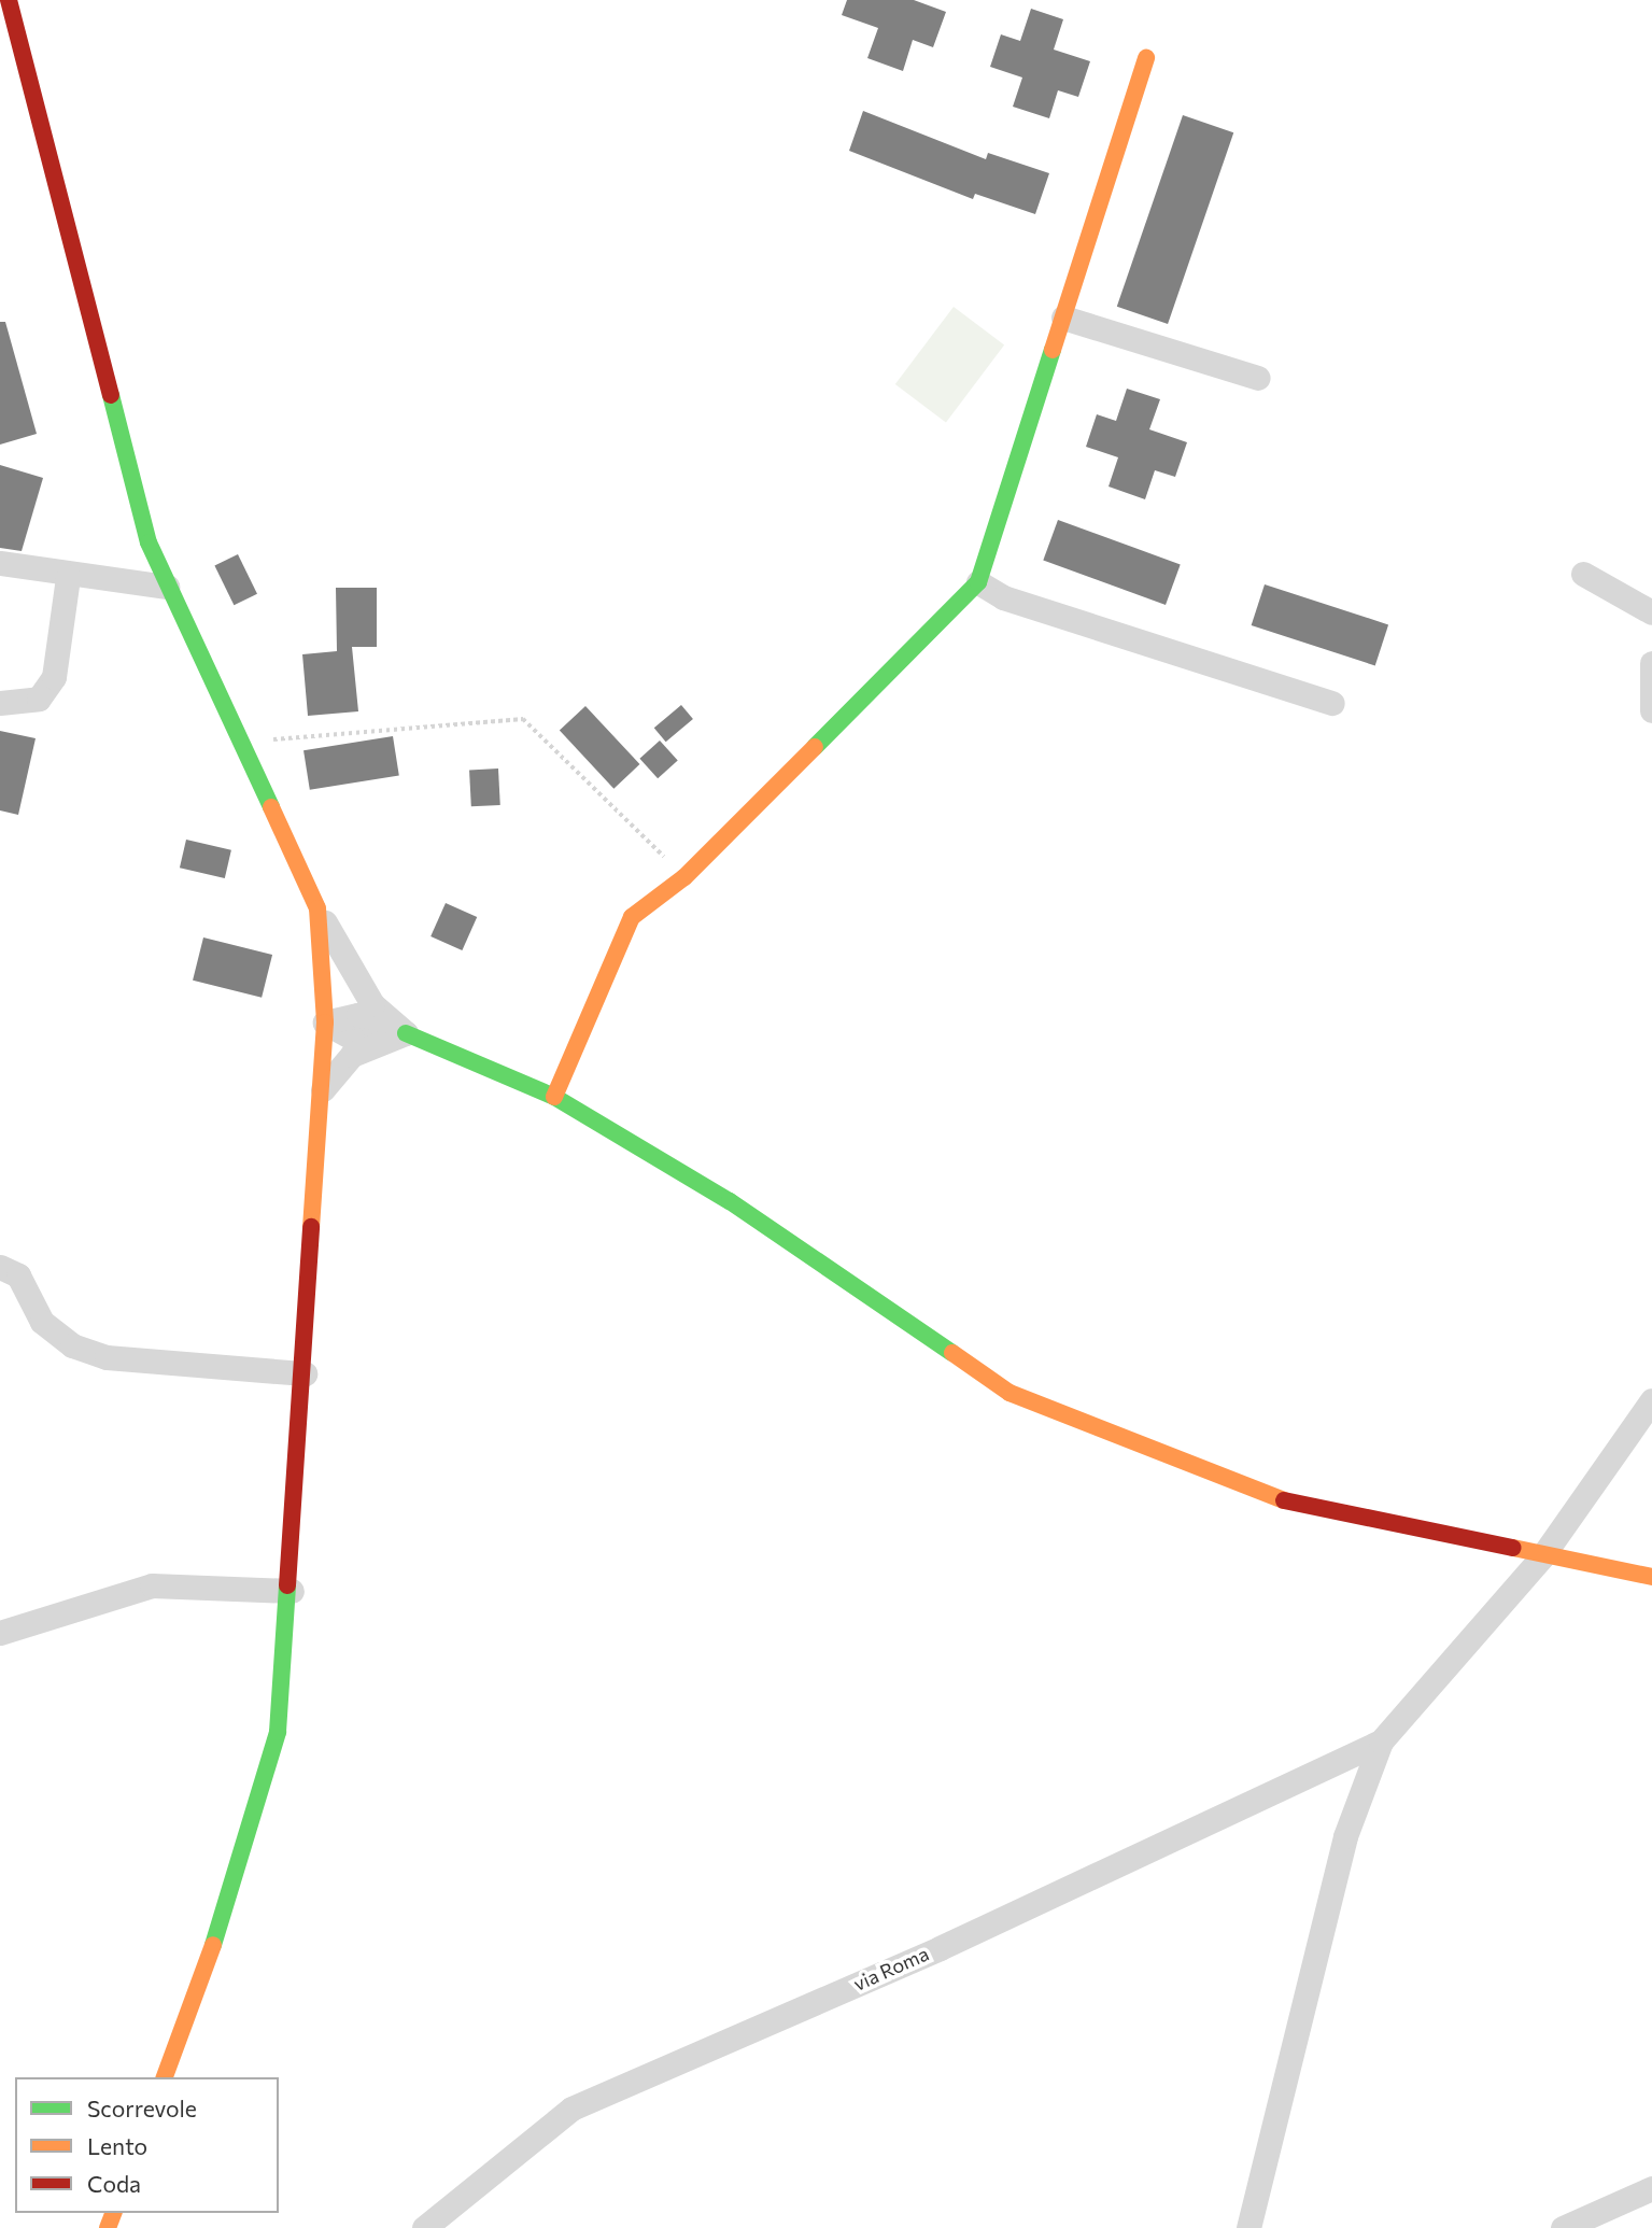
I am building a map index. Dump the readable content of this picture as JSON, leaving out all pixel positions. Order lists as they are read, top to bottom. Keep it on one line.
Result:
{"streets":{"street":["via Roma"]},"legend":["Scorrevole","Lento","Coda"]}
